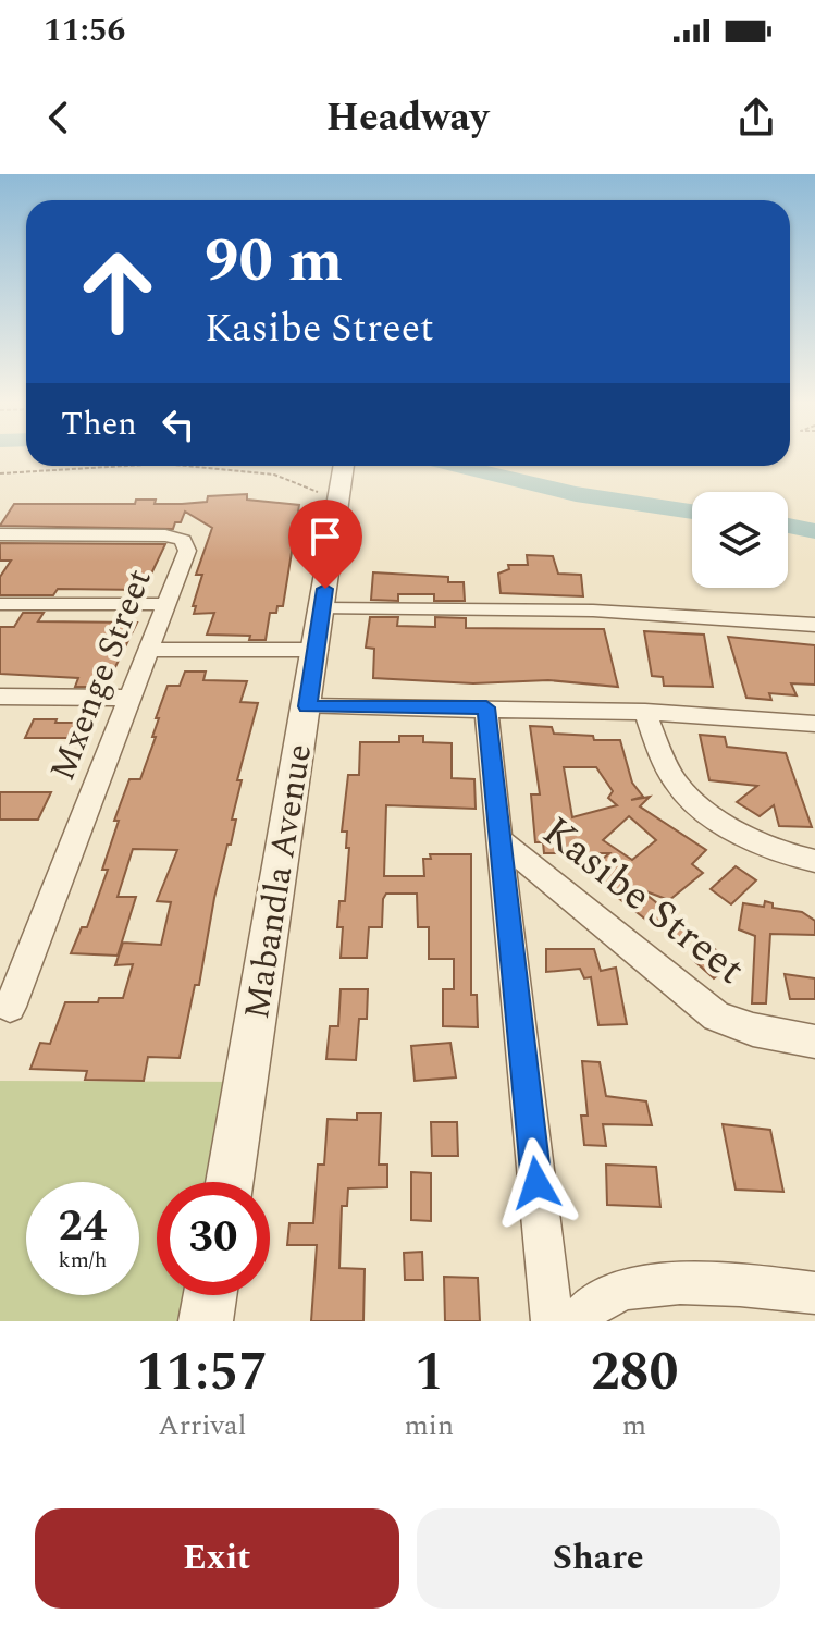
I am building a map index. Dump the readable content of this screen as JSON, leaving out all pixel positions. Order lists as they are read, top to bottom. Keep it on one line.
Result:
{"streets":{"street":["Mxenge Street","Mabandla Avenue","Kasibe Street"]},"page":{"status":"11:56","header":"Headway","turn":["90 m","Kasibe Street"],"then":"Then","speed":"24 km/h","limit":"30","eta":["11:57","Arrival","1","min","280","m"],"buttons":["Exit","Share"]}}
